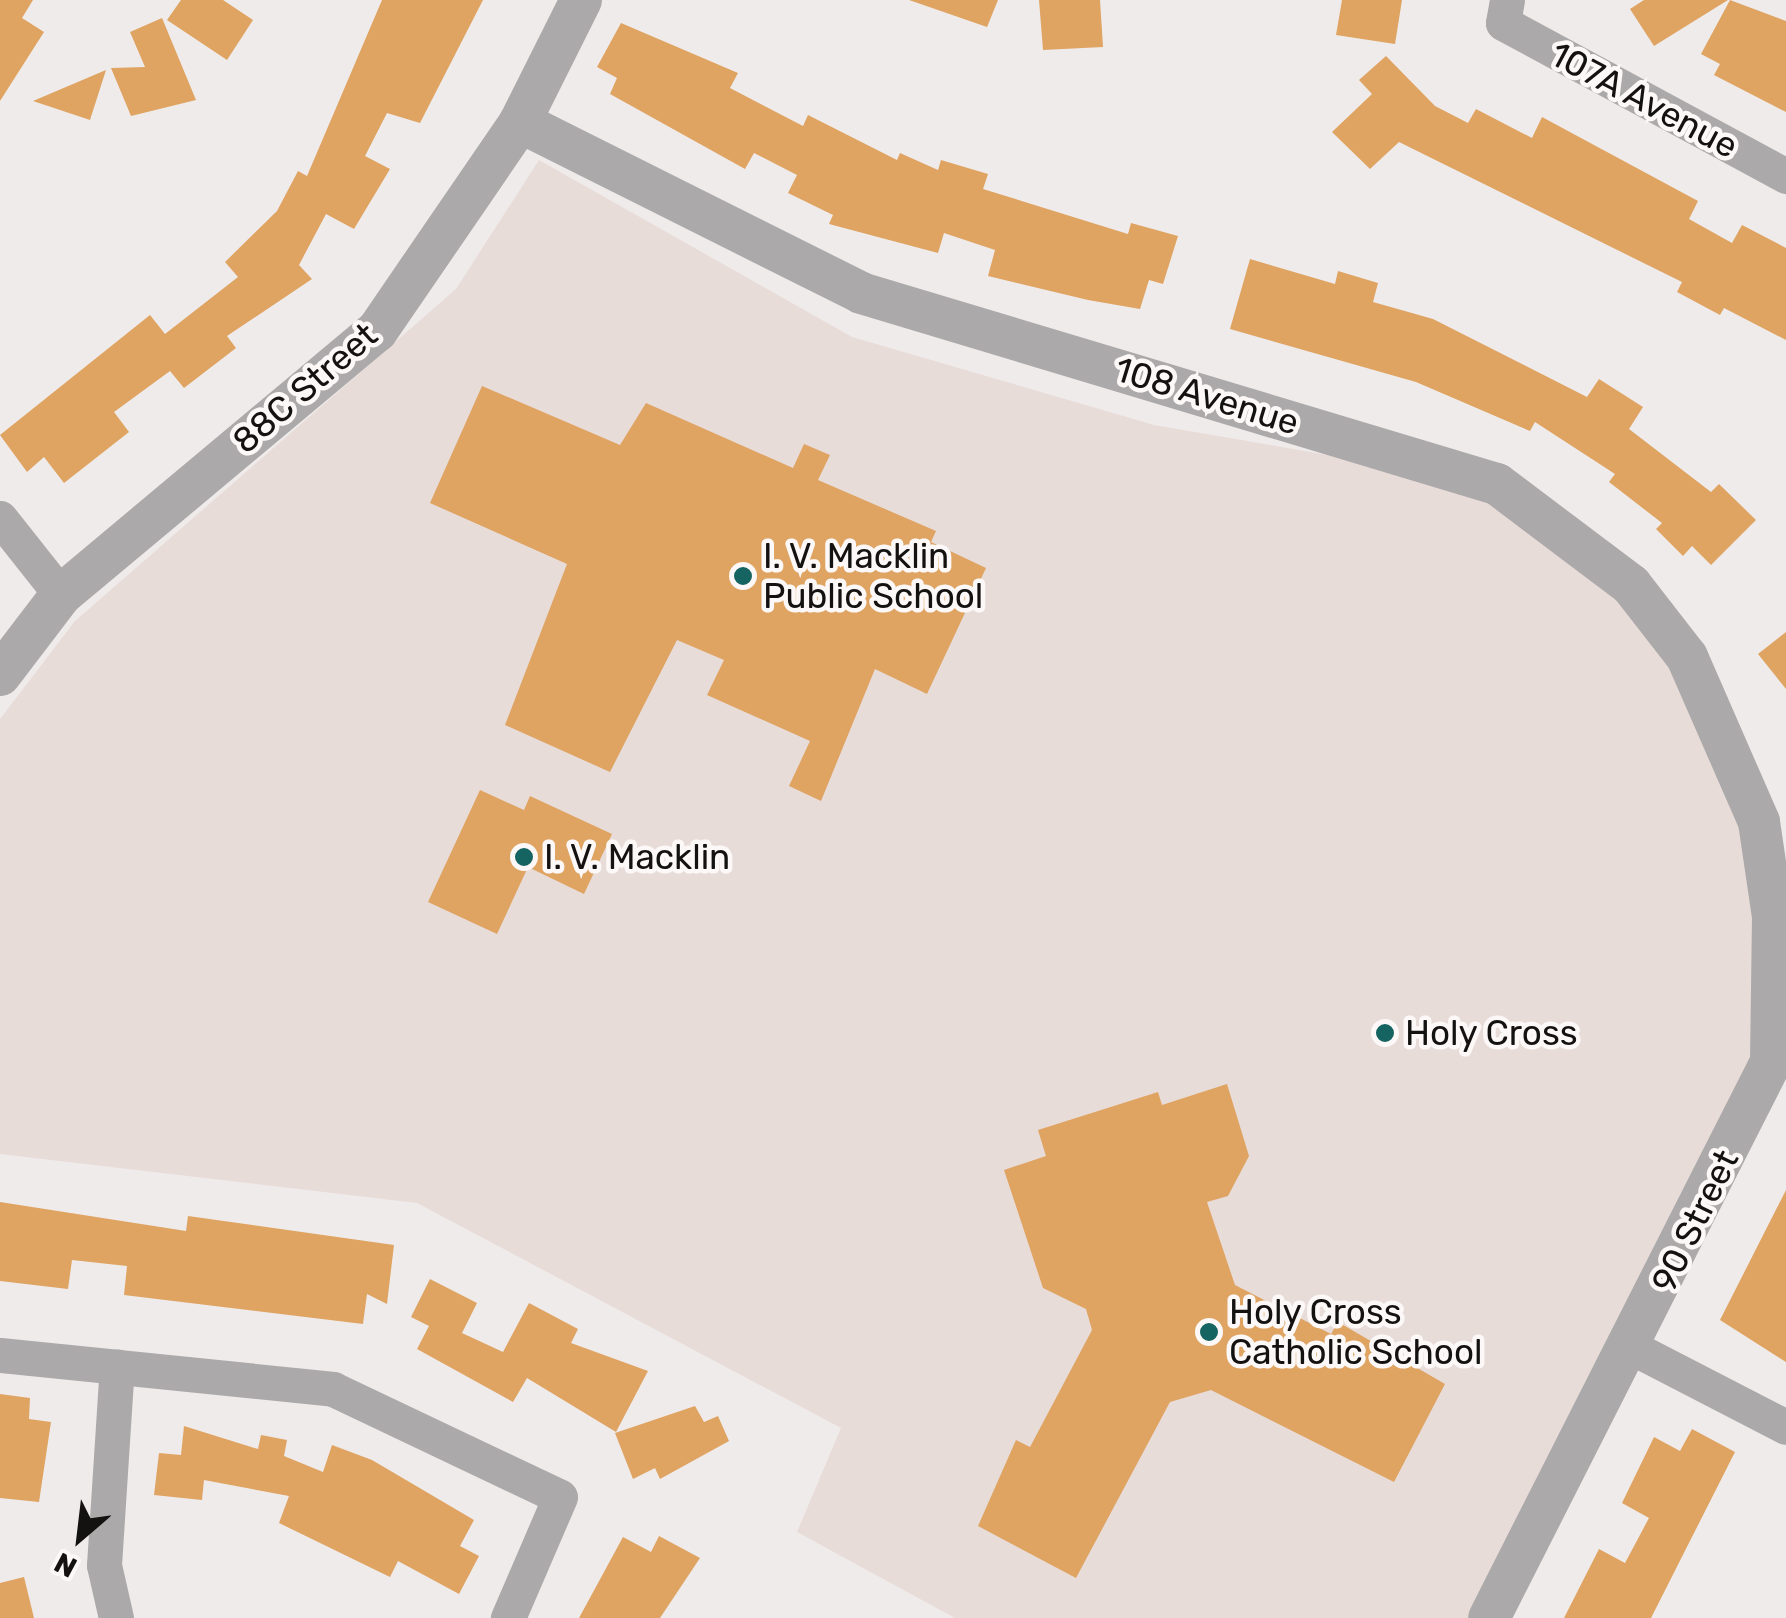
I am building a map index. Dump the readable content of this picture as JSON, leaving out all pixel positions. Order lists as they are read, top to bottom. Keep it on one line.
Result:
{"streets":{"street":["107A Avenue","88C Street","108 Avenue","90 Street"]},"crossings":[["88C Street","108 Avenue"],["108 Avenue","90 Street"]],"places":["I. V. Macklin Public School","I. V. Macklin","Holy Cross","Holy Cross Catholic School"],"north":"bottom left"}
